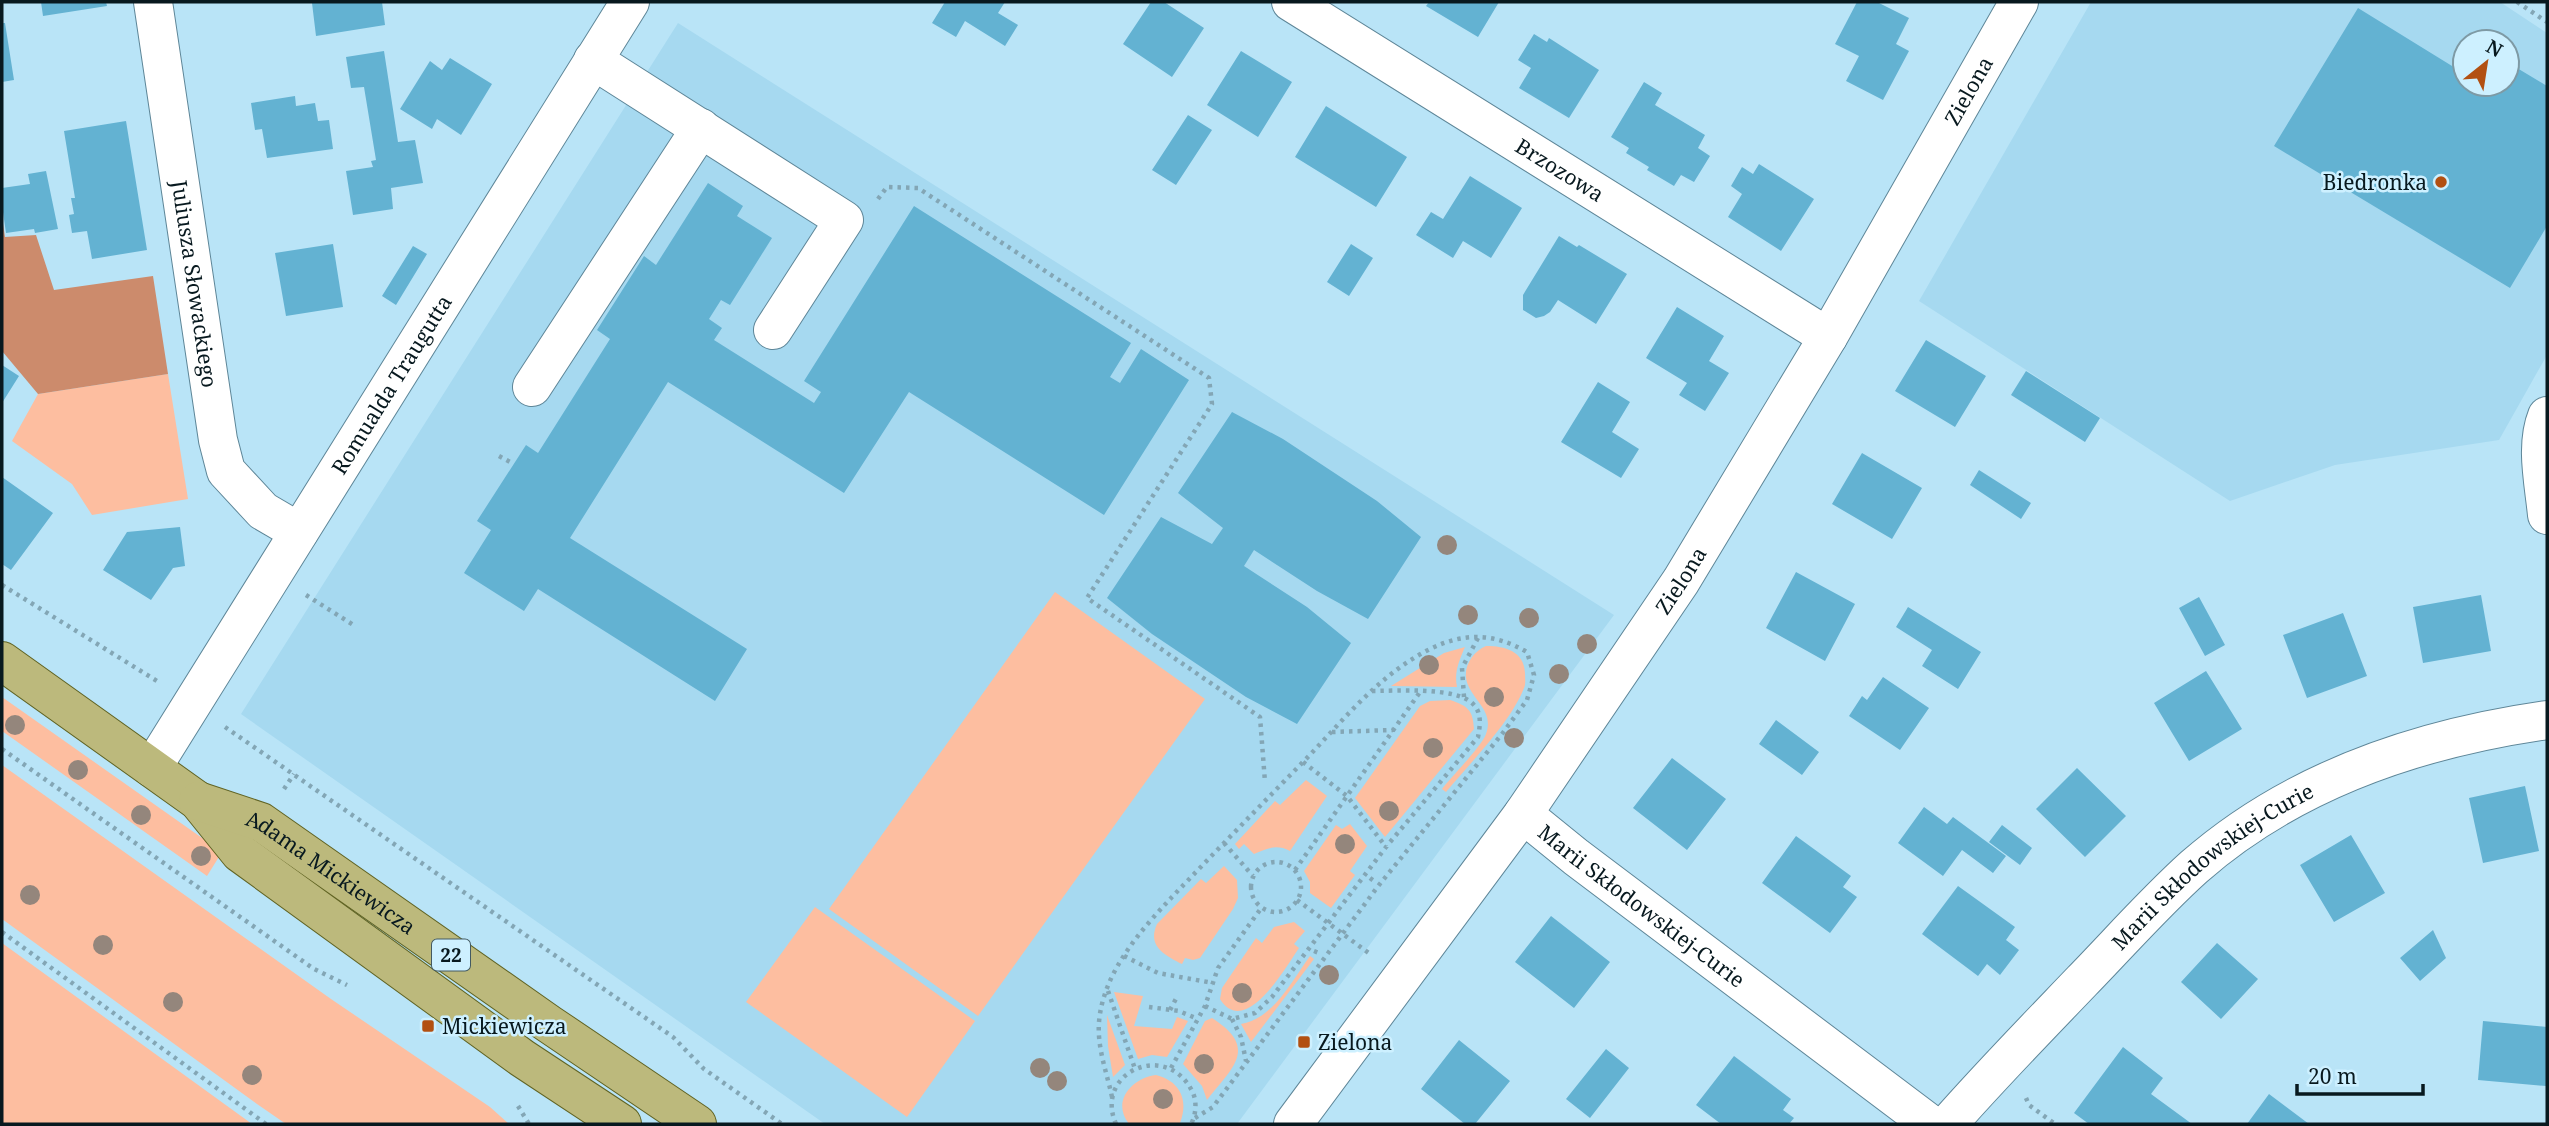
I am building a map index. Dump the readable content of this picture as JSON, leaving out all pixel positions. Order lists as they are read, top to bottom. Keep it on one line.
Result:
{"streets":{"main road":["Adama Mickiewicza","22"],"street":["Zielona","Brzozowa","Juliusza Słowackiego","Romualda Traugutta","Marii Skłodowskiej-Curie"]},"crossings":[["Zielona","Brzozowa"],["Zielona","Marii Skłodowskiej-Curie"],["Juliusza Słowackiego","Romualda Traugutta"],["Romualda Traugutta","Adama Mickiewicza"]],"places":{"other":["Biedronka"],"transit":["Mickiewicza","Zielona"]},"scale_bar":"20 m","north":"top right"}
